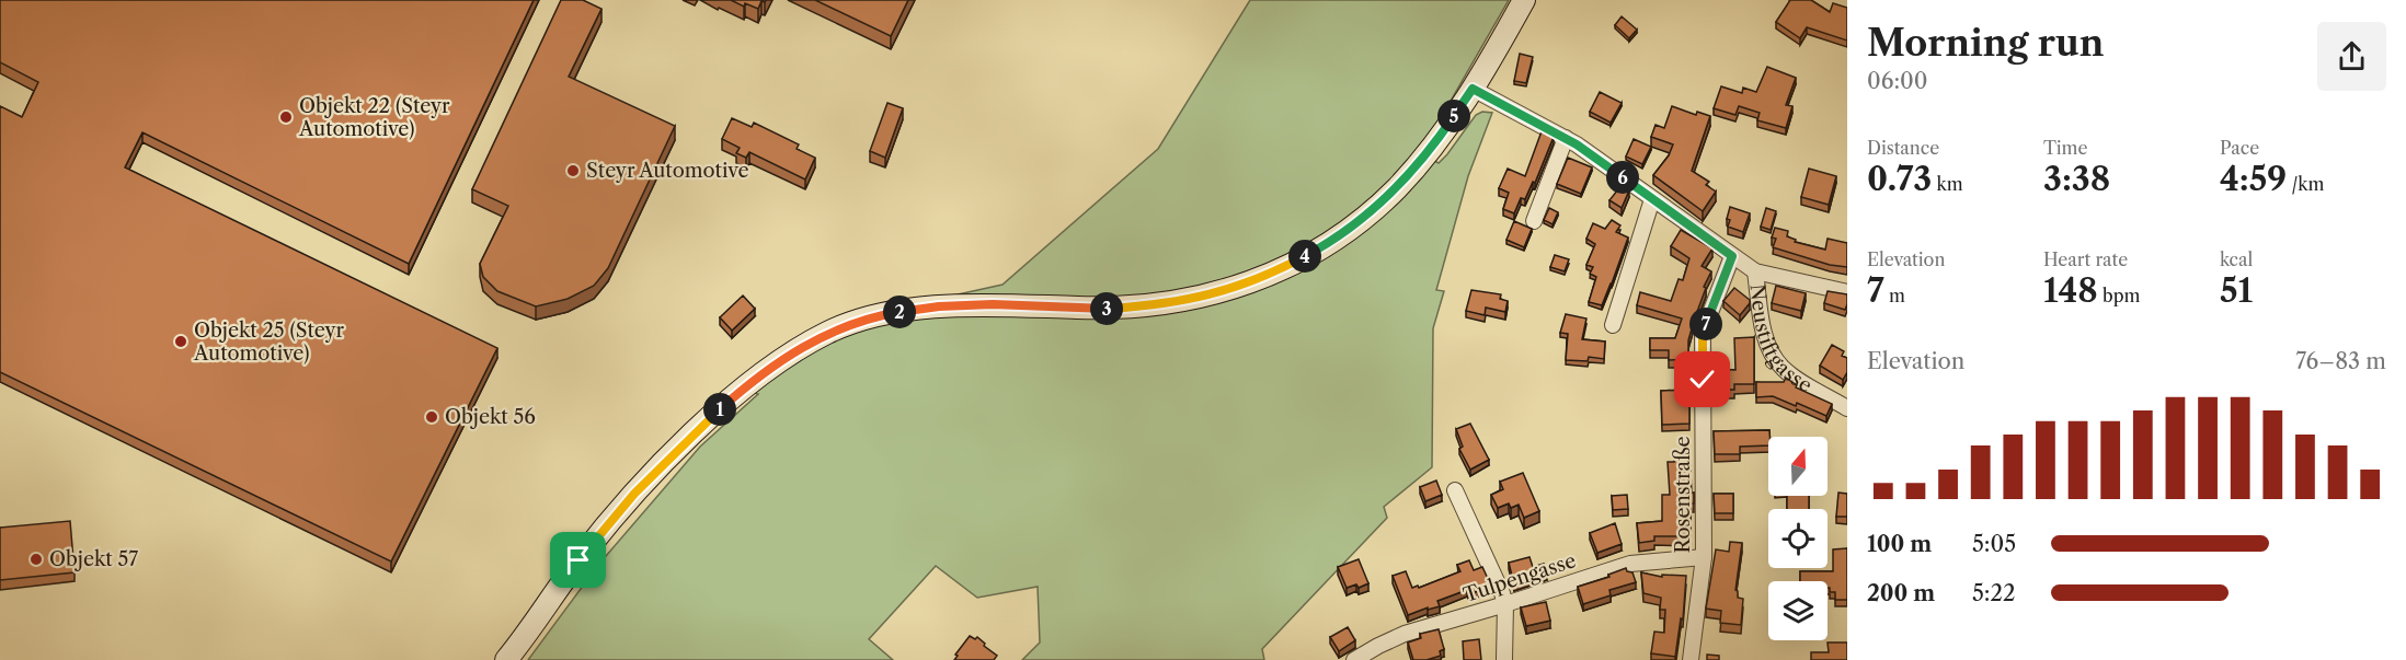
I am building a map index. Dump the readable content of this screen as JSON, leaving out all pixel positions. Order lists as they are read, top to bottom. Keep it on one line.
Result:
{"streets":{"street":["Neustiftgasse","Rosenstraße","Tulpengasse"]},"crossings":[["Neustiftgasse","Rosenstraße"],["Rosenstraße","Tulpengasse"]],"places":["Objekt 22 (Steyr Automotive)","Steyr Automotive","Objekt 25 (Steyr Automotive)","Objekt 56","Objekt 57"],"north":"top","page":{"heading":["Morning run","06:00"],"pins":["5","6","4","3","2","7","1"],"stats":[["Distance","0.73 km"],["Time","3:38"],["Pace","4:59 /km"],["Elevation","7 m"],["Heart rate","148 bpm"],["kcal","51"]],"chart":["Elevation","76–83 m"],"list":[{"name":"100 m","note":"5:05"},{"name":"200 m","note":"5:22"}]}}
